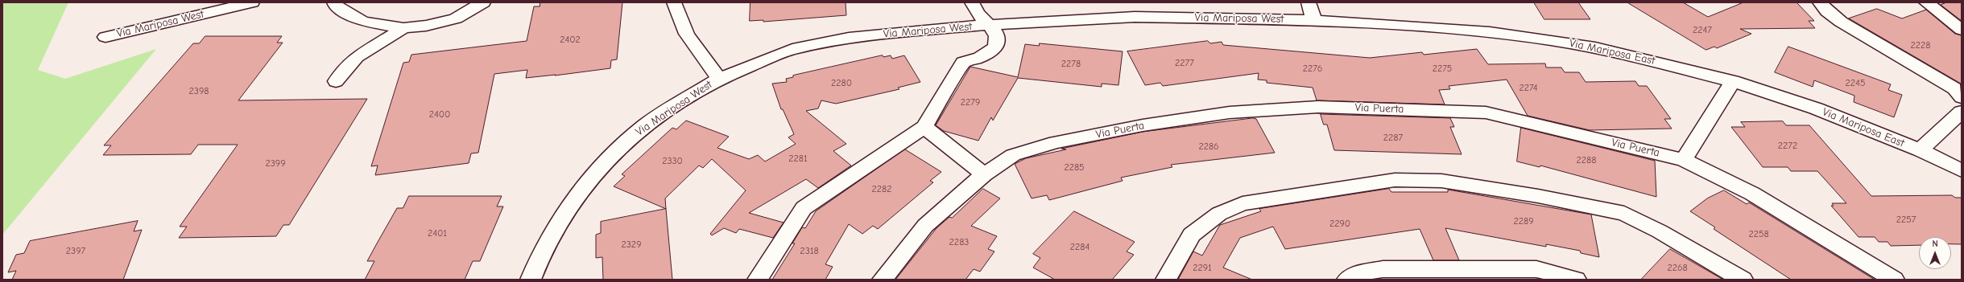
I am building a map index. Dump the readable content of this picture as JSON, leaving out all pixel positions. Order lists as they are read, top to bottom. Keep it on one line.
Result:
{"streets":{"street":["Via Mariposa West","Via Mariposa East","Via Puerta"]},"crossings":[["Via Mariposa West","Via Mariposa East"]],"house_numbers":["2247","2402","2228","2277","2278","2276","2275","2280","2245","2274","2398","2279","2400","2287","2272","2286","2281","2288","2330","2399","2285","2282","2257","2289","2290","2401","2258","2283","2329","2284","2397","2318","2291","2268"],"north":"top"}
